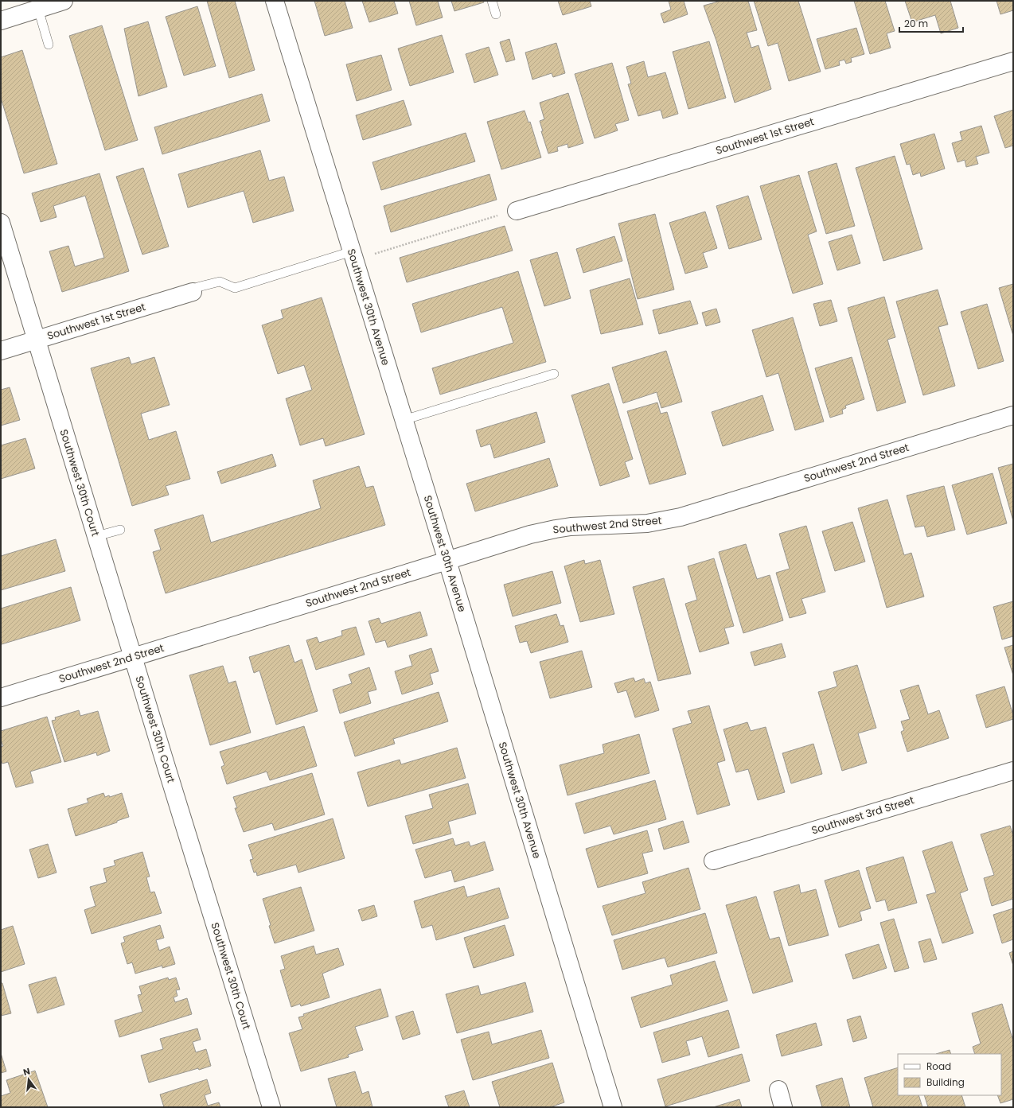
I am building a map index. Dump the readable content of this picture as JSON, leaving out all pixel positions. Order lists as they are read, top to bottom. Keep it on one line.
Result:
{"streets":{"street":["Southwest 1st Street","Southwest 30th Avenue","Southwest 2nd Street","Southwest 30th Court","Southwest 3rd Street"]},"crossings":[["Southwest 1st Street","Southwest 30th Court"],["Southwest 30th Avenue","Southwest 2nd Street"],["Southwest 2nd Street","Southwest 30th Court"]],"legend":["Road","Building"],"scale_bar":"20 m","north":"top"}
